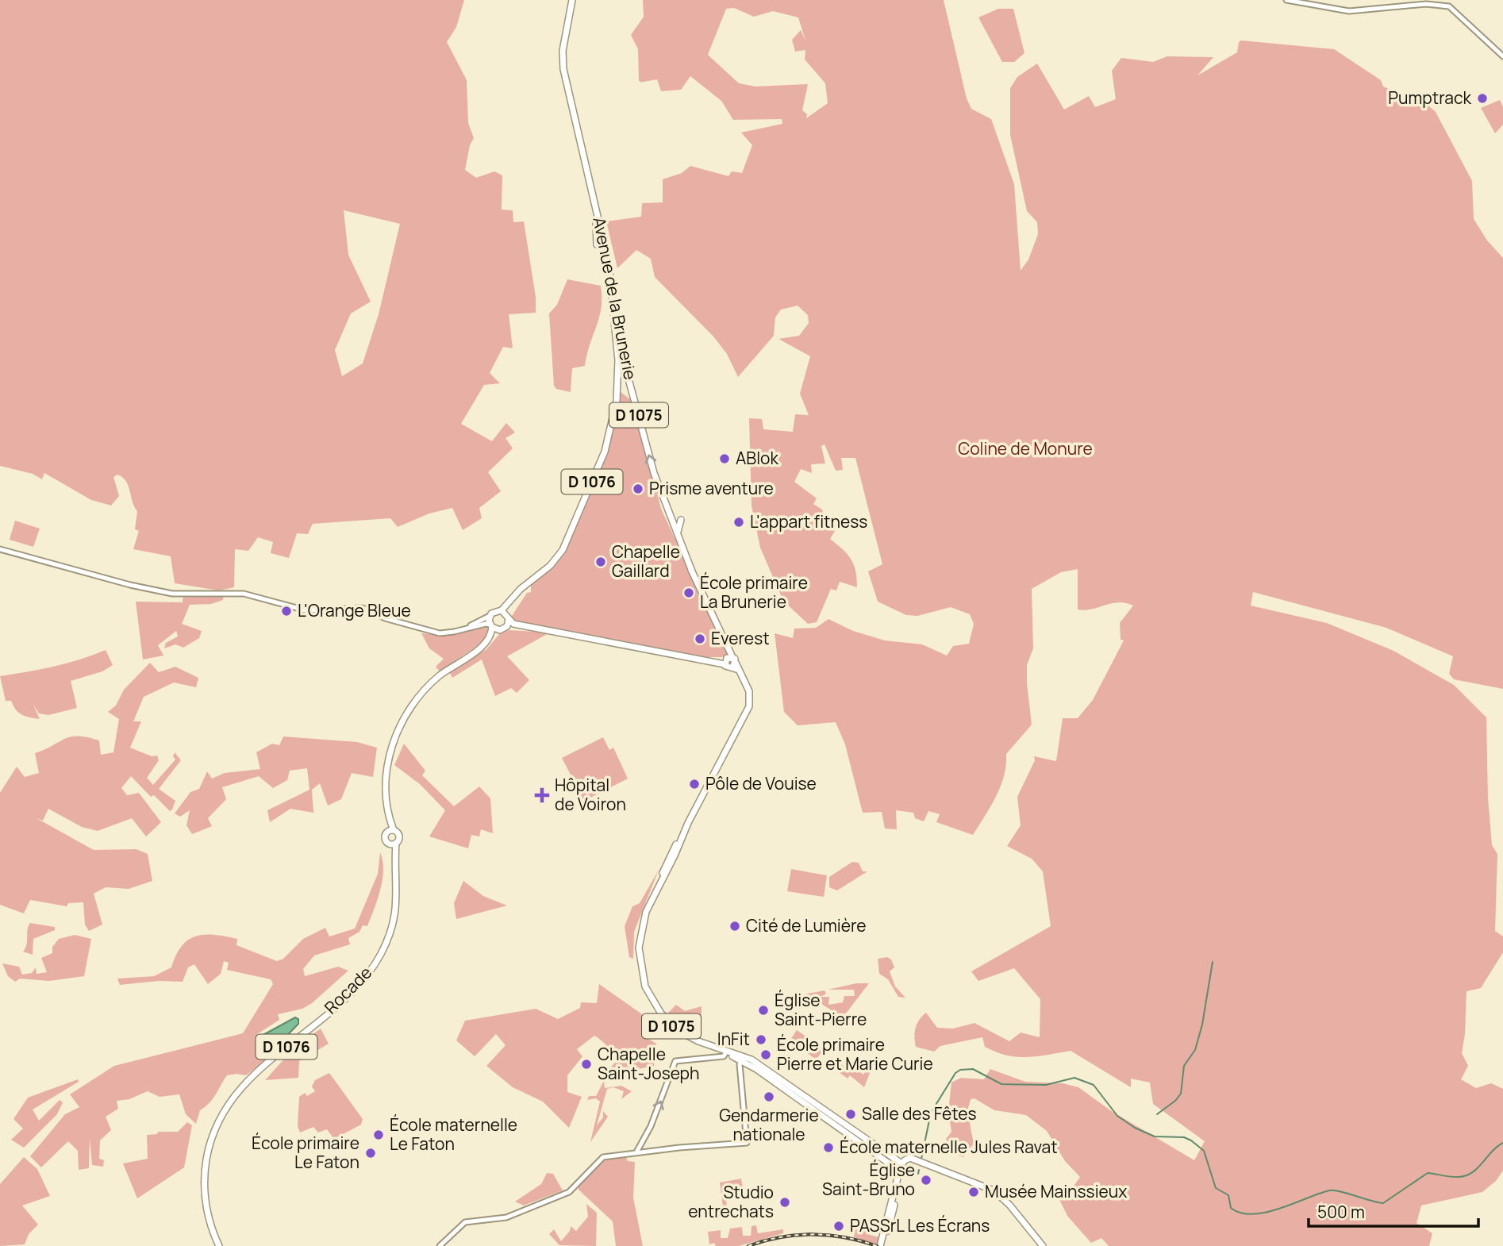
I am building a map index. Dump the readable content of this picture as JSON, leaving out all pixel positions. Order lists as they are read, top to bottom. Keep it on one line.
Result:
{"streets":{"main road":["Avenue de la Brunerie","D 1075","D 1076","Rocade"]},"crossings":[["Avenue de la Brunerie","D 1075"],["D 1075","D 1076"]],"parks":["Coline de Monure"],"places":{"other":["Pumptrack","ABlok","Prisme aventure","L'appart fitness","Chapelle Gaillard","École primaire La Brunerie","L'Orange Bleue","Everest","Pôle de Vouise","Cité de Lumière","Église Saint-Pierre","InFit","École primaire Pierre et Marie Curie","Chapelle Saint-Joseph","Gendarmerie nationale","Salle des Fêtes","École maternelle Le Faton","École maternelle Jules Ravat","École primaire Le Faton","Église Saint-Bruno","Musée Mainssieux","Studio entrechats","PASSrL Les Écrans"],"health":["Hôpital de Voiron"]},"scale_bar":"500 m"}
